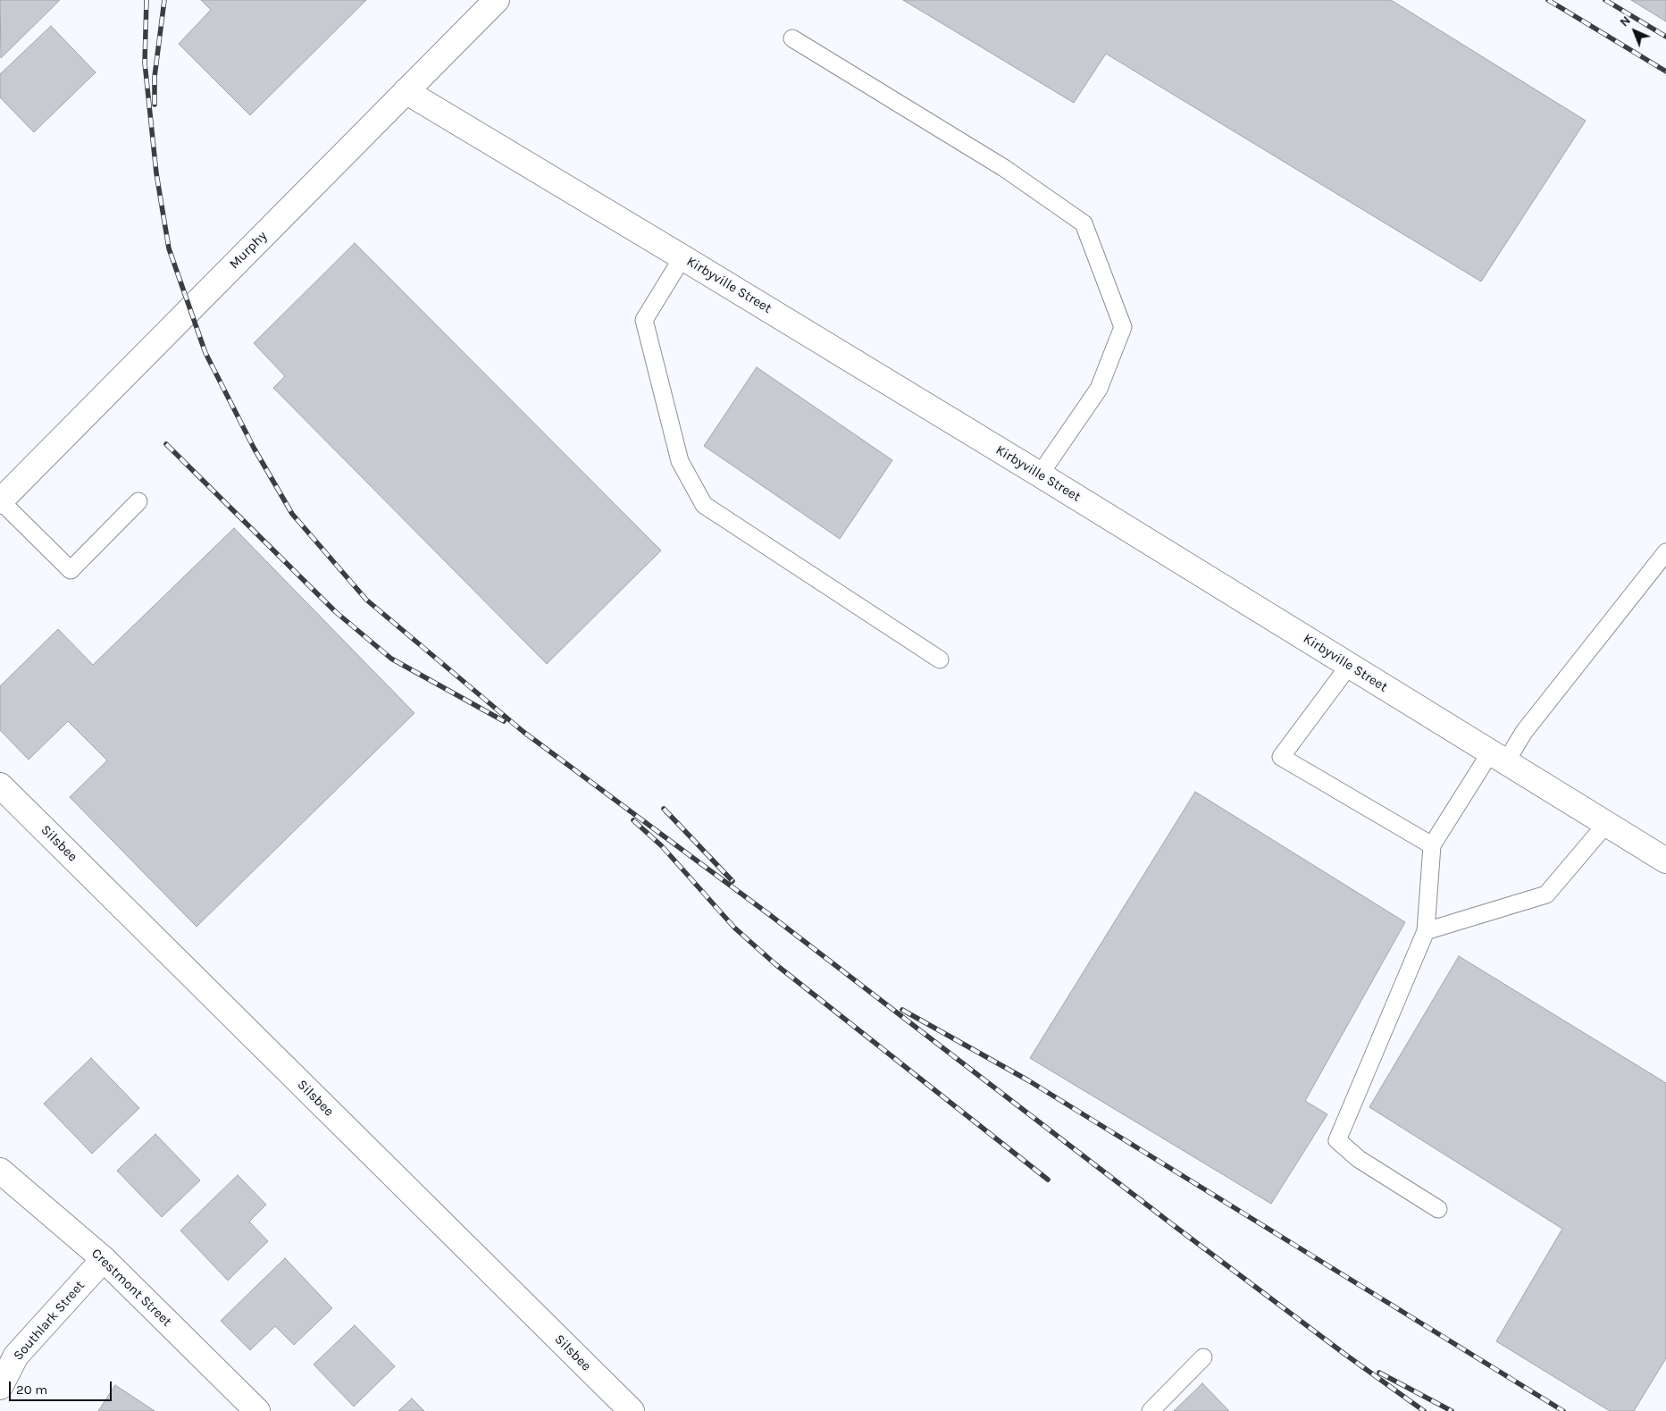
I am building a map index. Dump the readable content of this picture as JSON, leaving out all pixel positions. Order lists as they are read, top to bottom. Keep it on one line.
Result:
{"streets":{"street":["Murphy","Kirbyville Street","Silsbee","Crestmont Street","Southlark Street"]},"crossings":[["Murphy","Kirbyville Street"],["Crestmont Street","Southlark Street"]],"scale_bar":"20 m","north":"top left"}
